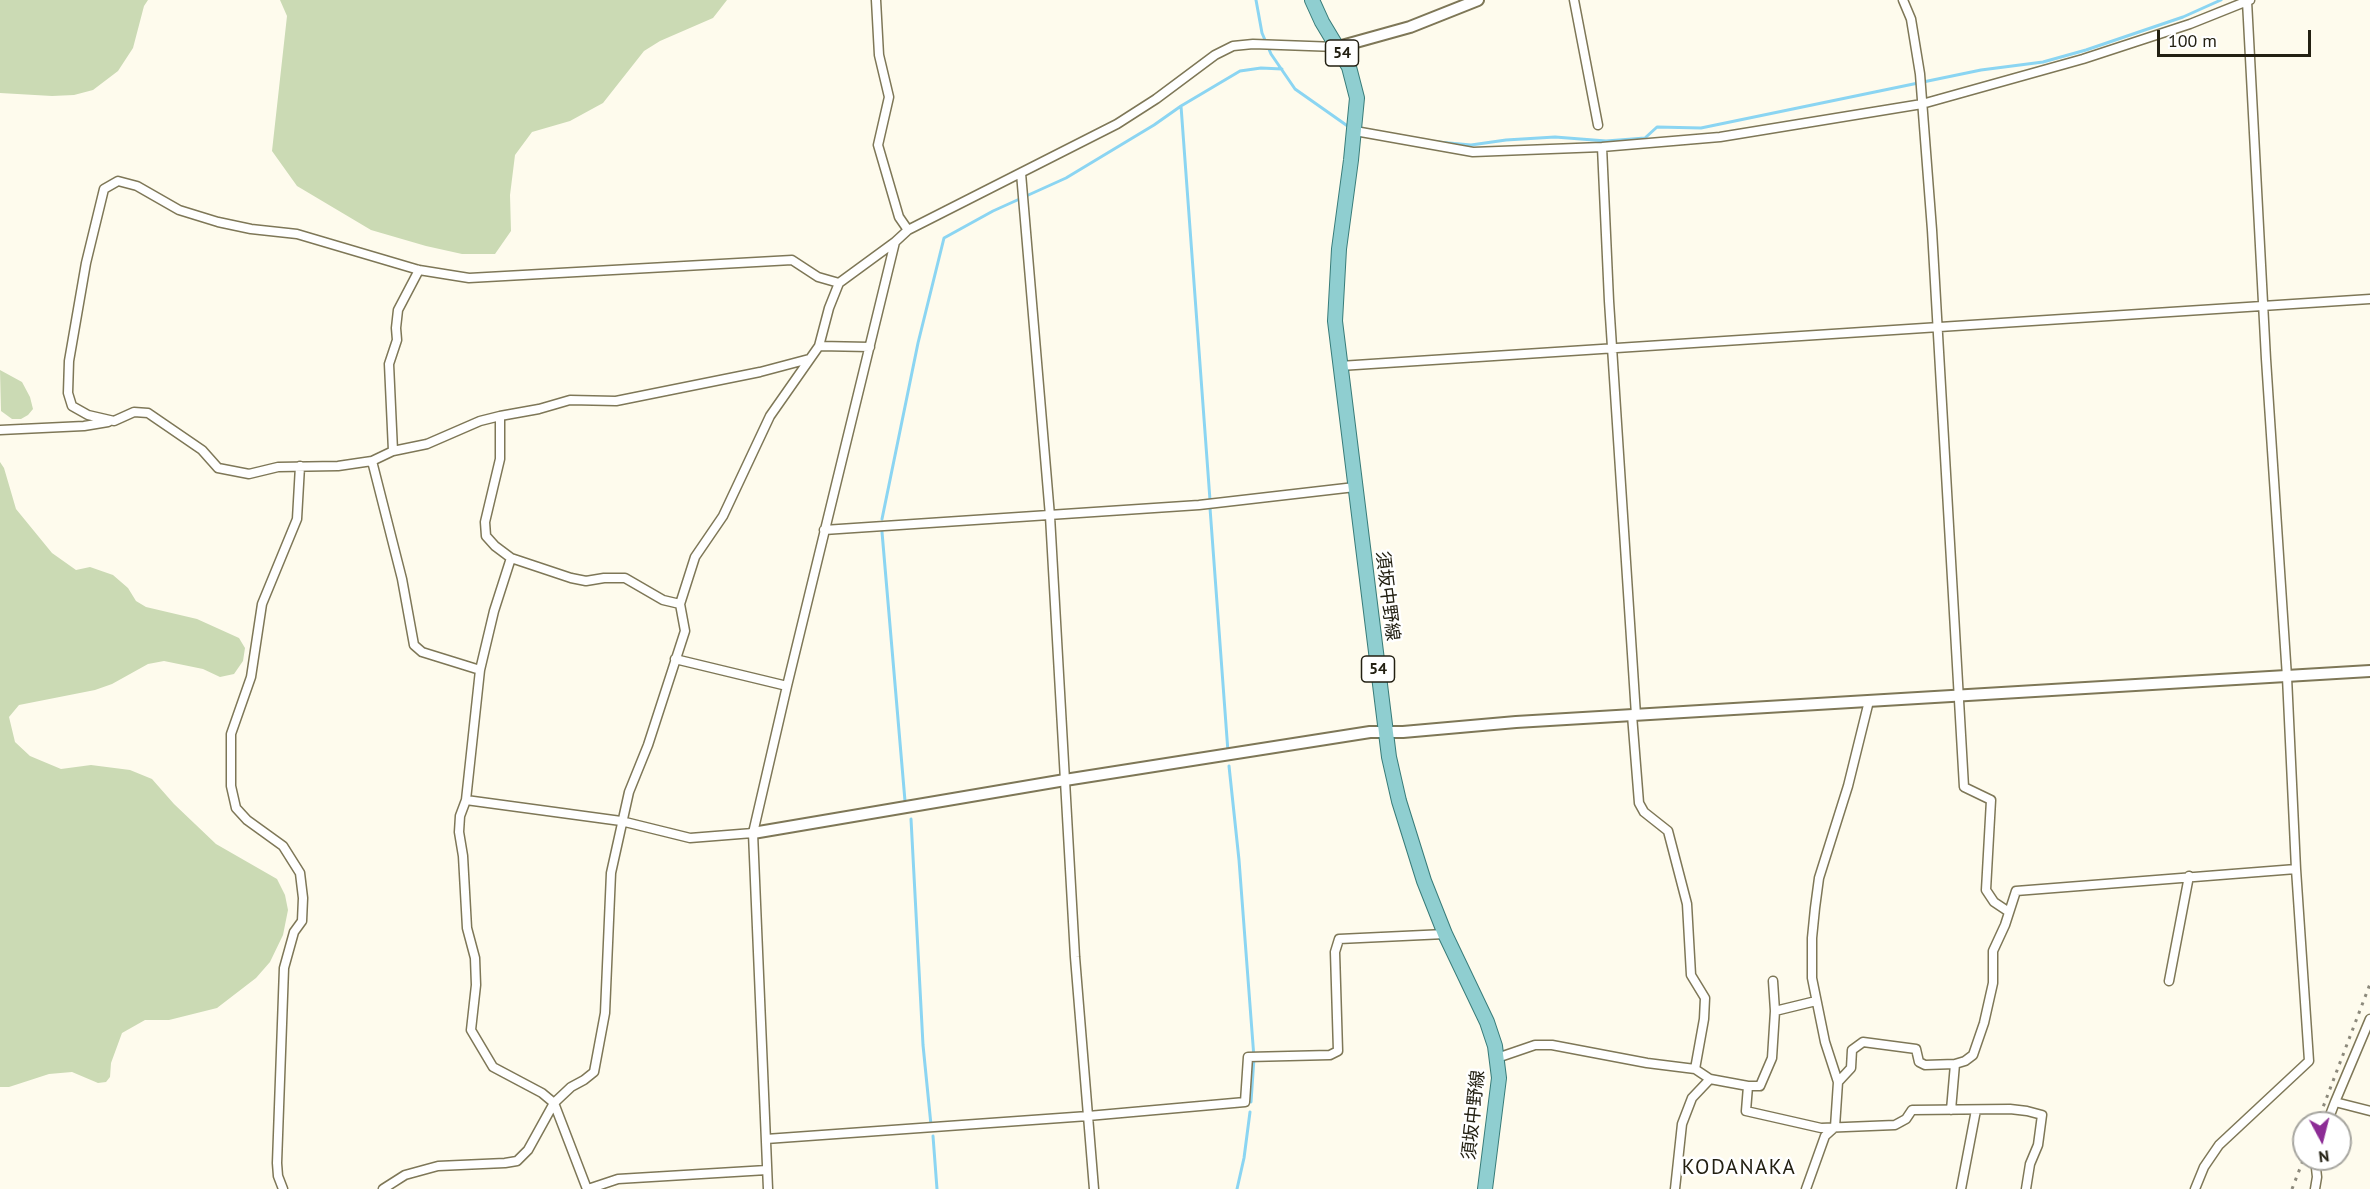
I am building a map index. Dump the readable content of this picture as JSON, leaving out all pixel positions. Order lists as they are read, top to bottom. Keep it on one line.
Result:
{"streets":{"main road":["54","須坂中野線"]},"districts":["KODANAKA"],"scale_bar":"100 m","north":"bottom"}
